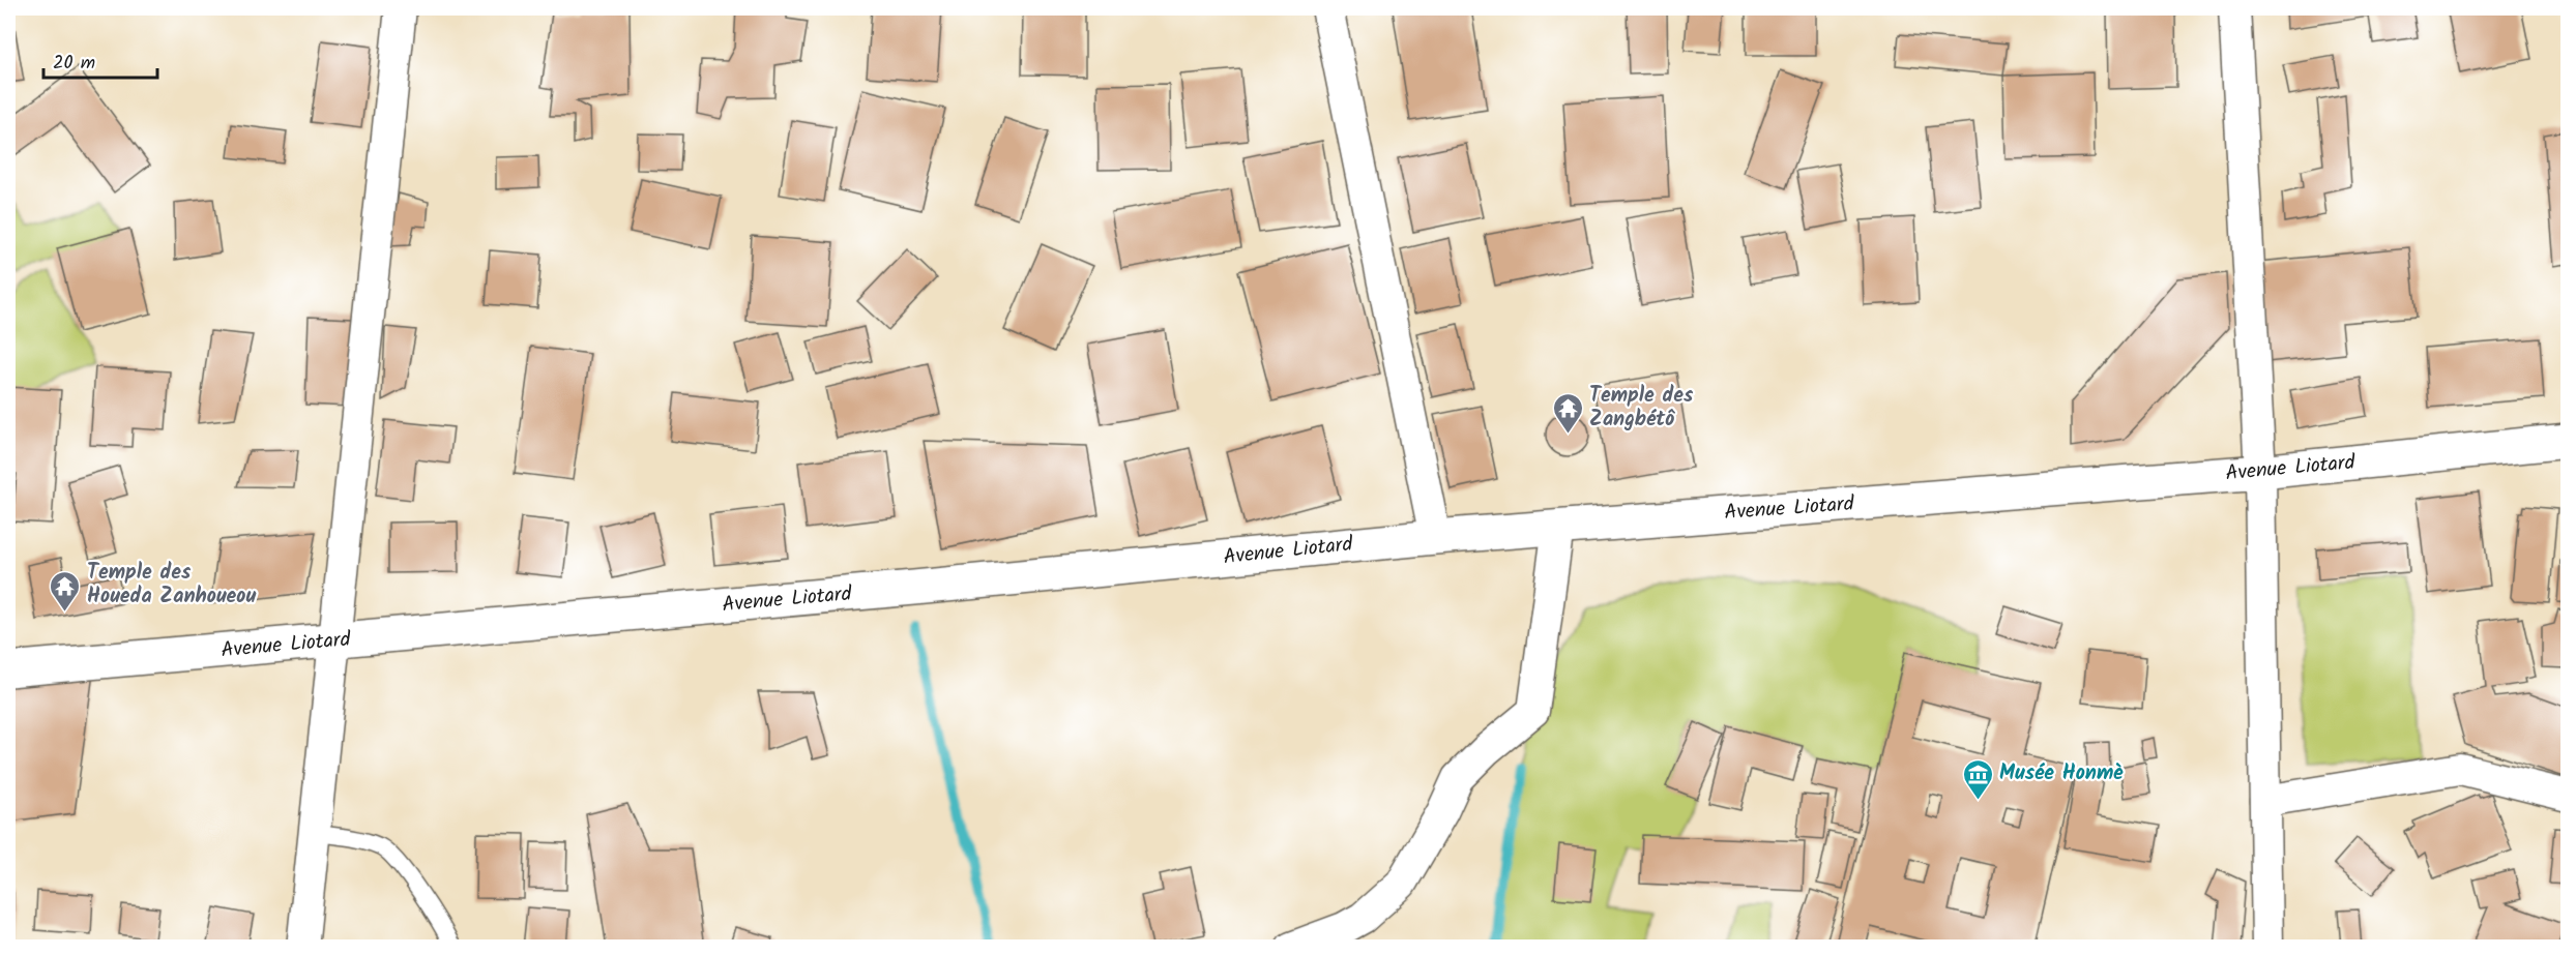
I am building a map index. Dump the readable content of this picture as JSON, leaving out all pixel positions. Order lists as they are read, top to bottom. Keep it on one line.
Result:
{"streets":{"street":["Avenue Liotard"]},"places":{"temple":["Temple des Zangbétô","Temple des Houeda Zanhoueou"],"museum":["Musée Honmè"]},"scale_bar":"20 m"}
